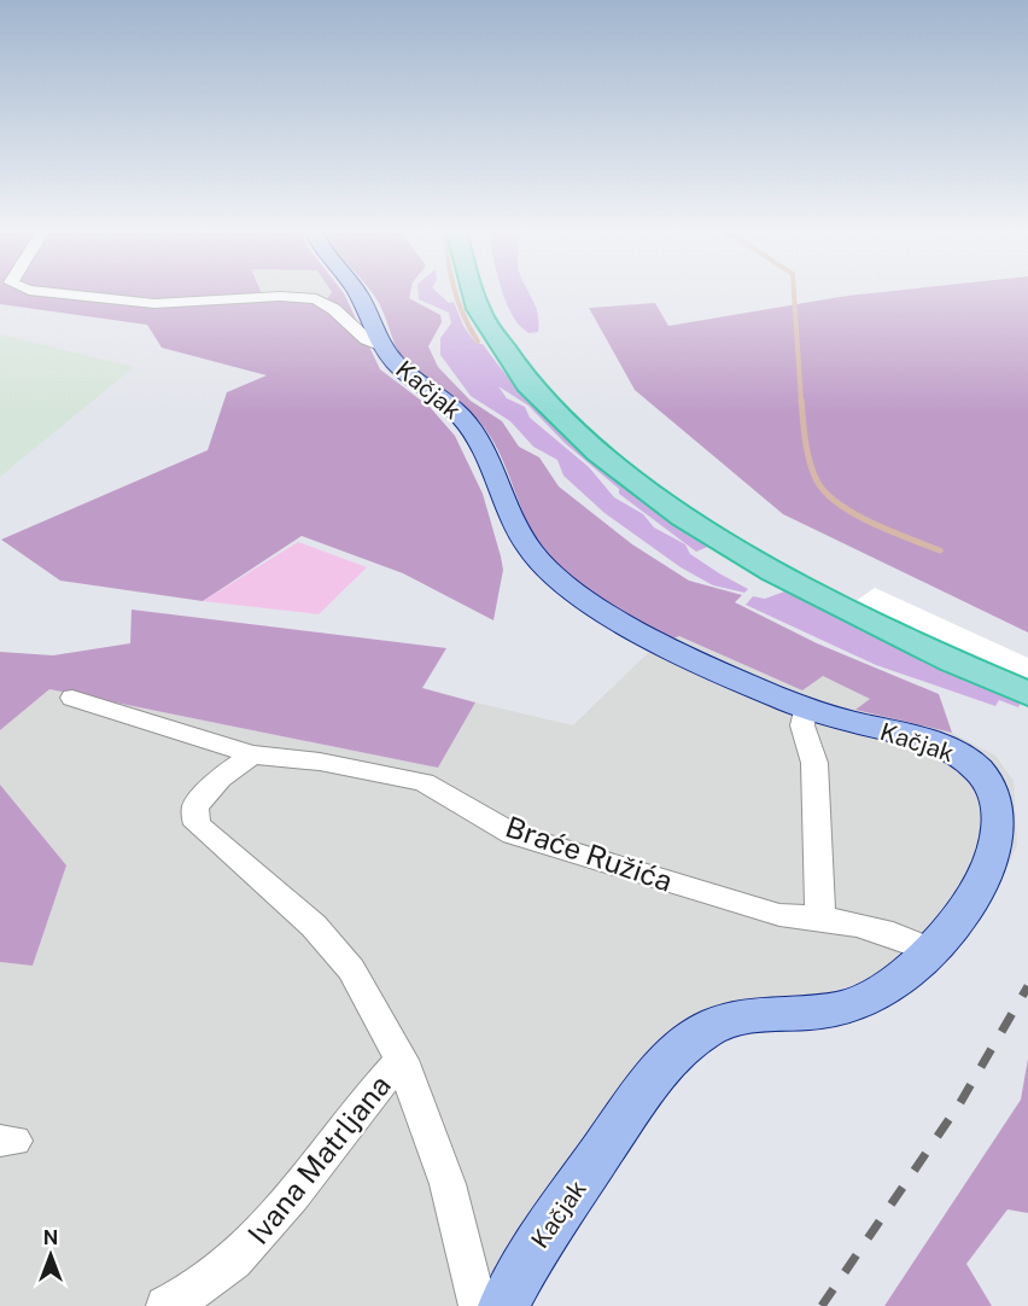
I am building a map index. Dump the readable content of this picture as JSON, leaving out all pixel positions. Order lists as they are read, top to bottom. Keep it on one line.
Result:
{"streets":{"main road":["Kačjak"],"street":["Braće Ružića","Ivana Matrljana"]},"crossings":[["Kačjak","Braće Ružića"]],"north":"top"}
